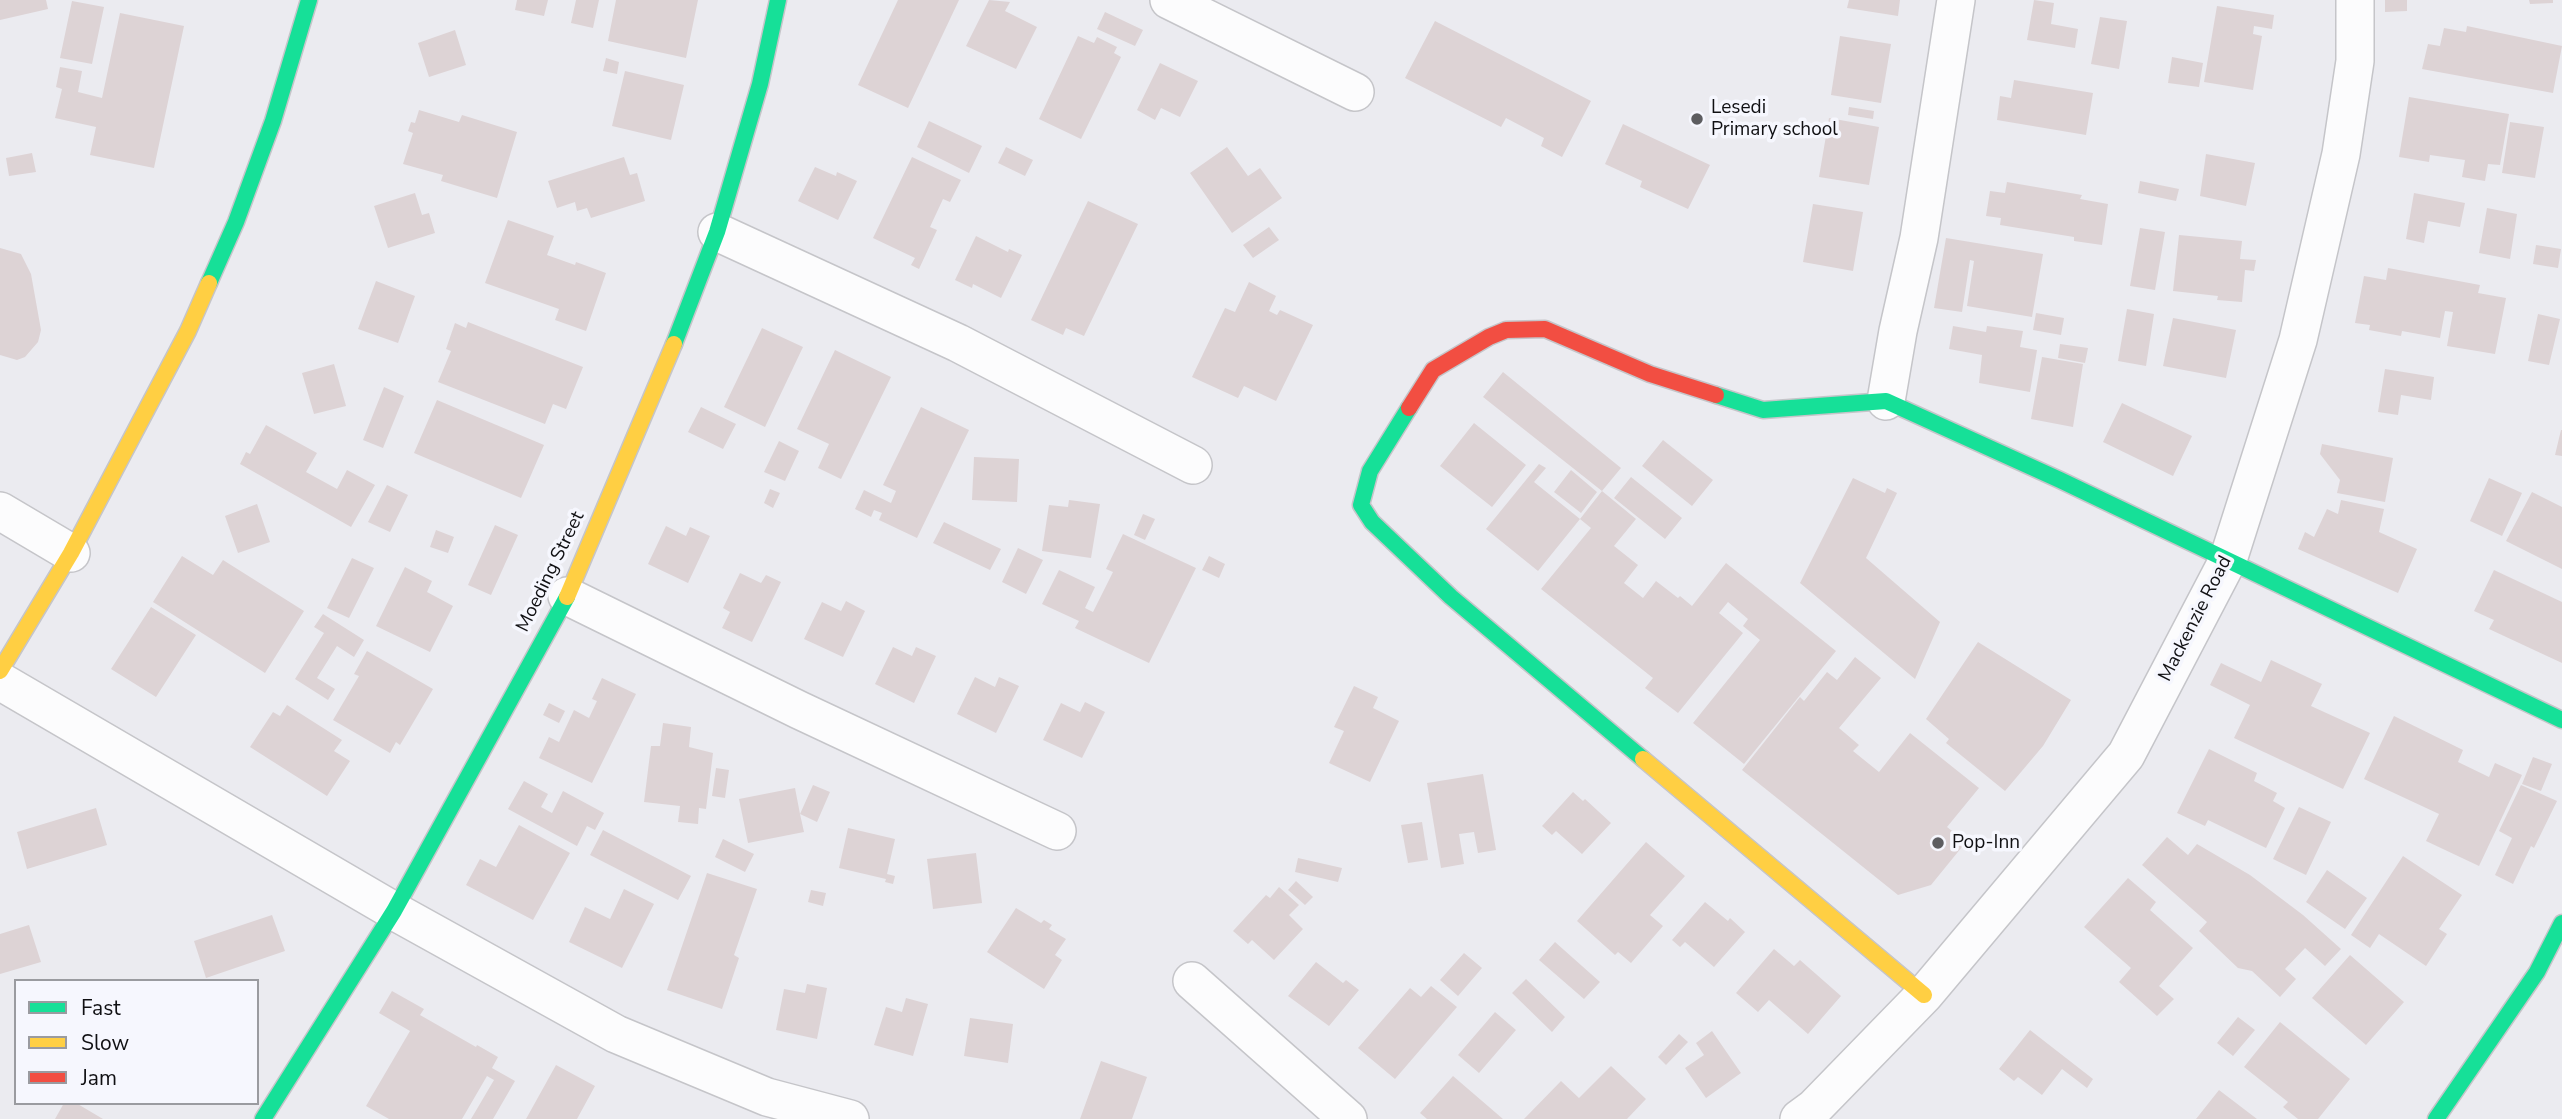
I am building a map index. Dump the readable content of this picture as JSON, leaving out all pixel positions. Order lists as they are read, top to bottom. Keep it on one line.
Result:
{"streets":{"street":["Moeding Street","Mackenzie Road"]},"places":["Lesedi Primary school","Pop-Inn"],"legend":["Fast","Slow","Jam"]}
